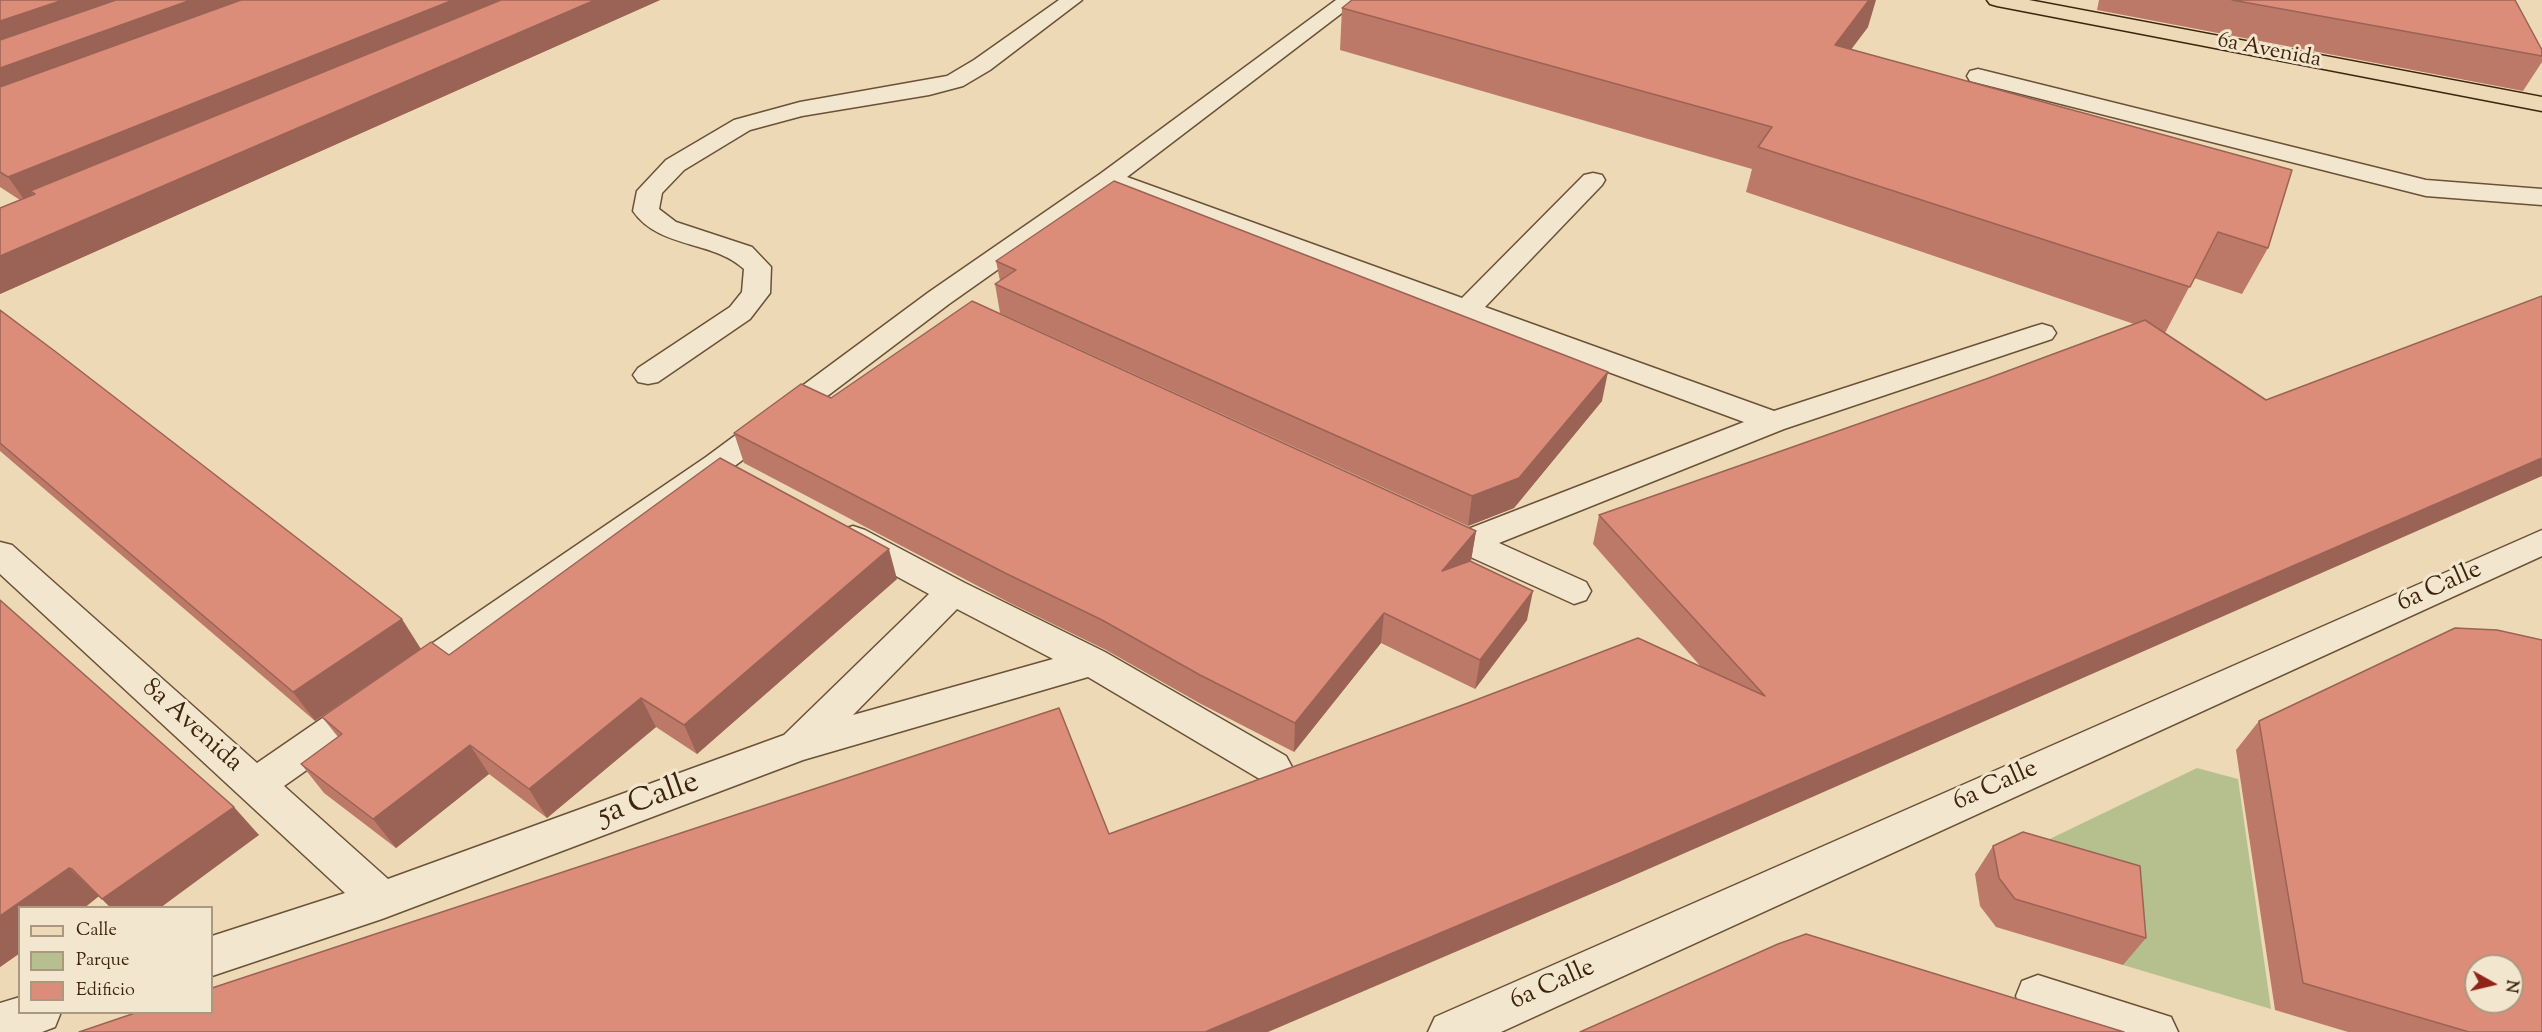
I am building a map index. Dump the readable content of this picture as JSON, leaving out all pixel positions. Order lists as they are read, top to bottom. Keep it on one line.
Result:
{"streets":{"main road":["6a Avenida"],"street":["6a Calle","8a Avenida","5a Calle"]},"crossings":[["8a Avenida","5a Calle"]],"legend":["Calle","Parque","Edificio"],"north":"right"}
